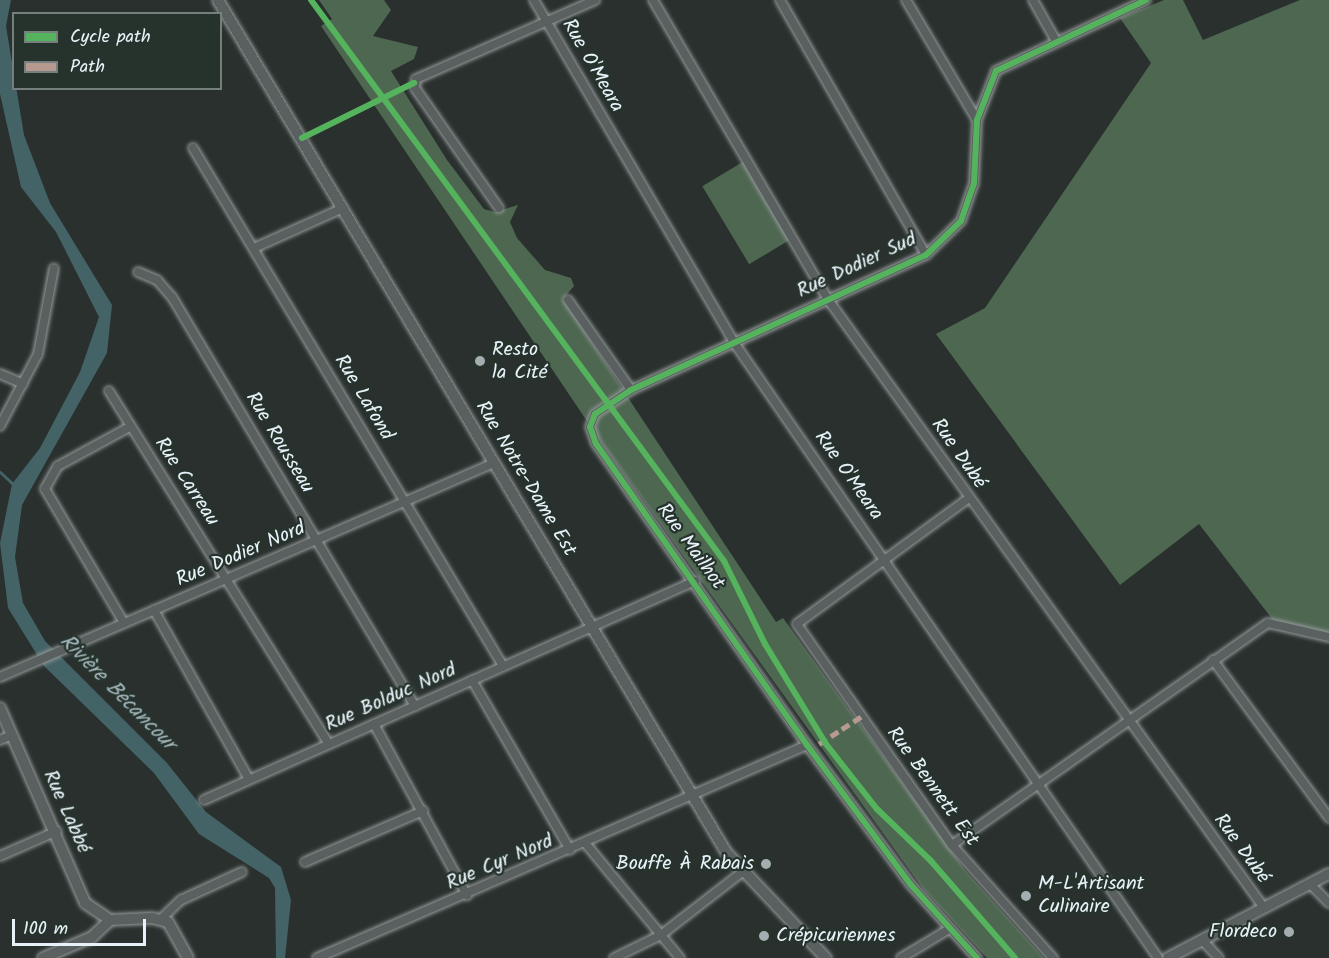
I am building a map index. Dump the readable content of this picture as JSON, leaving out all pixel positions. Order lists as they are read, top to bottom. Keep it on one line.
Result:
{"streets":{"street":["Rue O'Meara","Rue Dodier Sud","Rue Lafond","Rue Rousseau","Rue Dubé","Rue Notre-Dame Est","Rue Carreau","Rue Mailhot","Rue Dodier Nord","Rue Bolduc Nord","Rue Bennett Est","Rue Labbé","Rue Cyr Nord"]},"crossings":[["Rue O'Meara","Rue Dodier Sud"],["Rue O'Meara","Rue Bennett Est"],["Rue Dodier Sud","Rue Dubé"],["Rue Dodier Sud","Rue Mailhot"],["Rue Lafond","Rue Dodier Nord"],["Rue Lafond","Rue Bolduc Nord"],["Rue Rousseau","Rue Dodier Nord"],["Rue Rousseau","Rue Bolduc Nord"],["Rue Notre-Dame Est","Rue Dodier Nord"],["Rue Notre-Dame Est","Rue Bolduc Nord"],["Rue Notre-Dame Est","Rue Cyr Nord"],["Rue Carreau","Rue Dodier Nord"],["Rue Carreau","Rue Bolduc Nord"],["Rue Mailhot","Rue Bolduc Nord"],["Rue Mailhot","Rue Cyr Nord"]],"water":["Rivière Bécancour"],"places":["Resto la Cité","Bouffe À Rabais","M-L'Artisant Culinaire","Flordeco","Crépicuriennes"],"legend":["Cycle path","Path"],"scale_bar":"100 m"}
